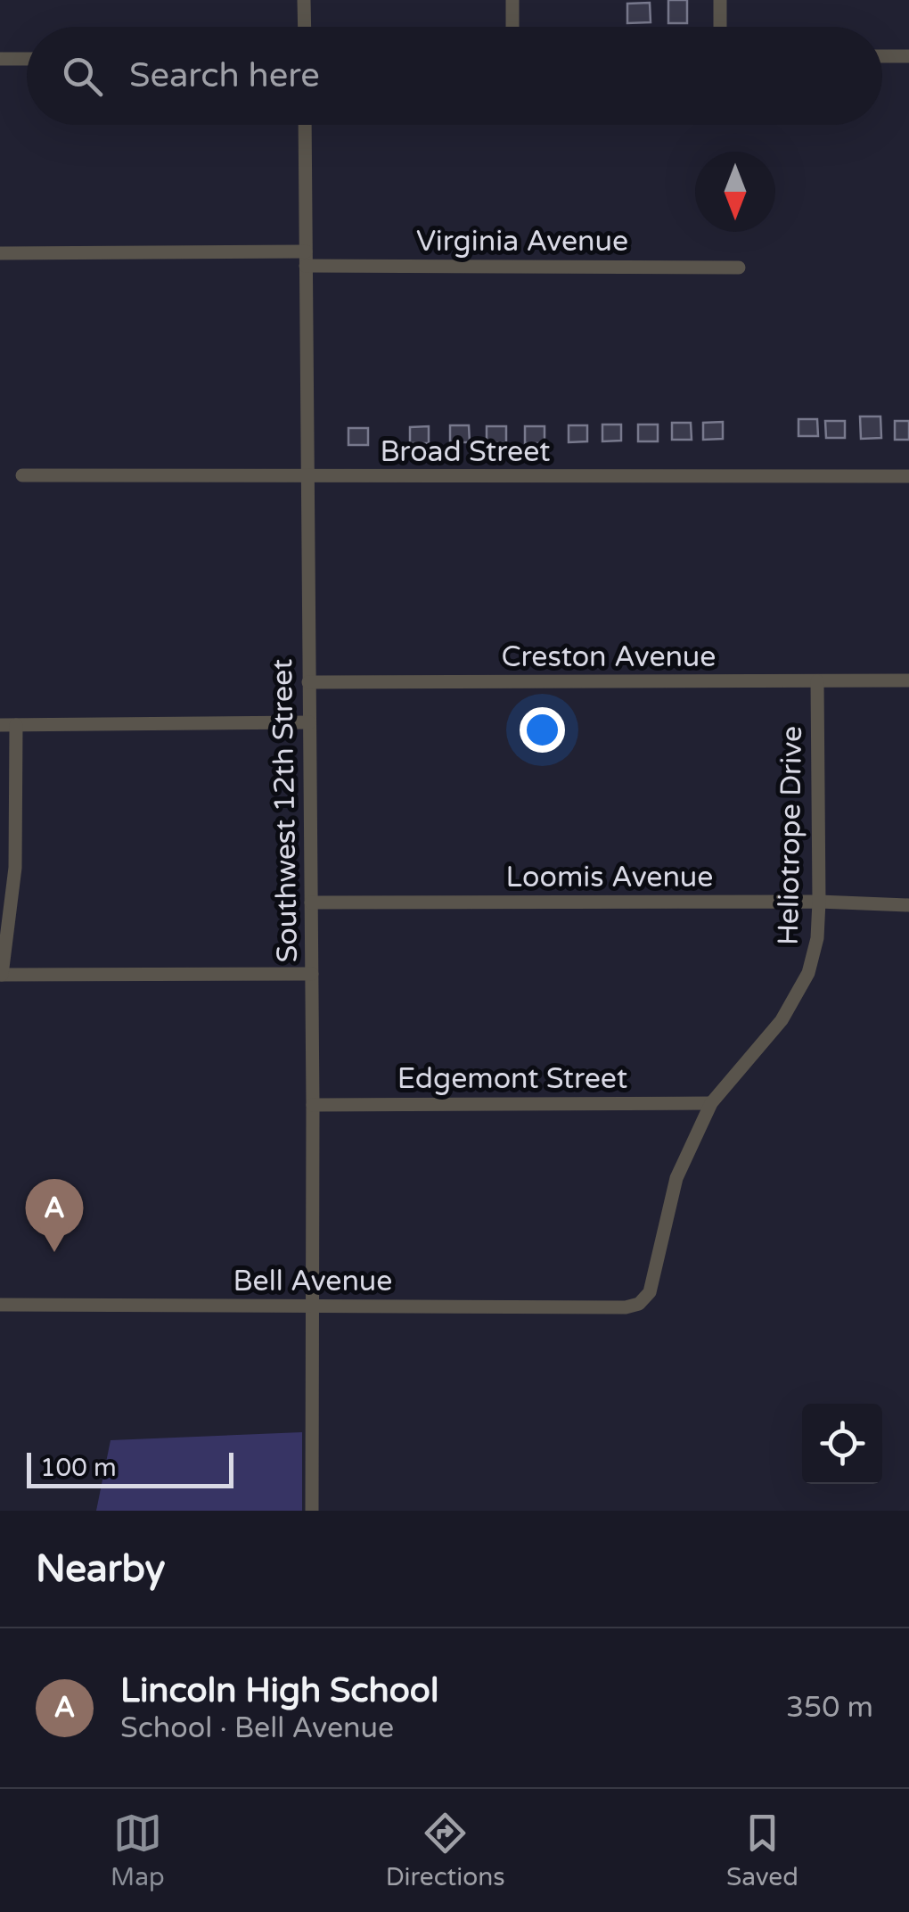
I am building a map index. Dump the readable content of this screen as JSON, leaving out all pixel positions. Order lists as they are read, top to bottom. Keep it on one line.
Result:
{"streets":{"street":["Virginia Avenue","Broad Street","Creston Avenue","Southwest 12th Street","Heliotrope Drive","Loomis Avenue","Edgemont Street","Bell Avenue"]},"crossings":[["Virginia Avenue","Southwest 12th Street"],["Broad Street","Southwest 12th Street"],["Creston Avenue","Southwest 12th Street"],["Creston Avenue","Heliotrope Drive"],["Southwest 12th Street","Loomis Avenue"],["Southwest 12th Street","Edgemont Street"],["Southwest 12th Street","Bell Avenue"],["Heliotrope Drive","Loomis Avenue"],["Heliotrope Drive","Edgemont Street"],["Heliotrope Drive","Bell Avenue"]],"scale_bar":"100 m","north":"bottom","page":{"search":"Search here","pins":"A","scale":"100 m","heading":"Nearby","list":[{"mark":"A","name":"Lincoln High School","note":"School · Bell Avenue","value":"350 m"}],"nav":["Map","Directions","Saved"]}}
